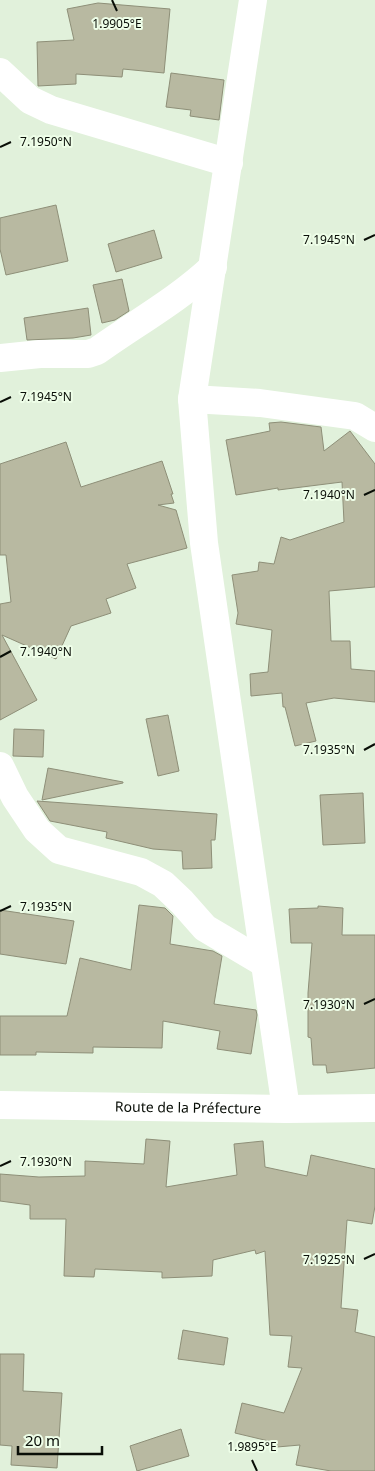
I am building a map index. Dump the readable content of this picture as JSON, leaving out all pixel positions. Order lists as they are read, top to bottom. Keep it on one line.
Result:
{"streets":{"street":["Route de la Préfecture"]},"scale_bar":"20 m","coordinates":["1.9905°E","7.1950°N","7.1945°N","7.1940°N","7.1935°N","7.1930°N","7.1925°N","1.9895°E"]}
